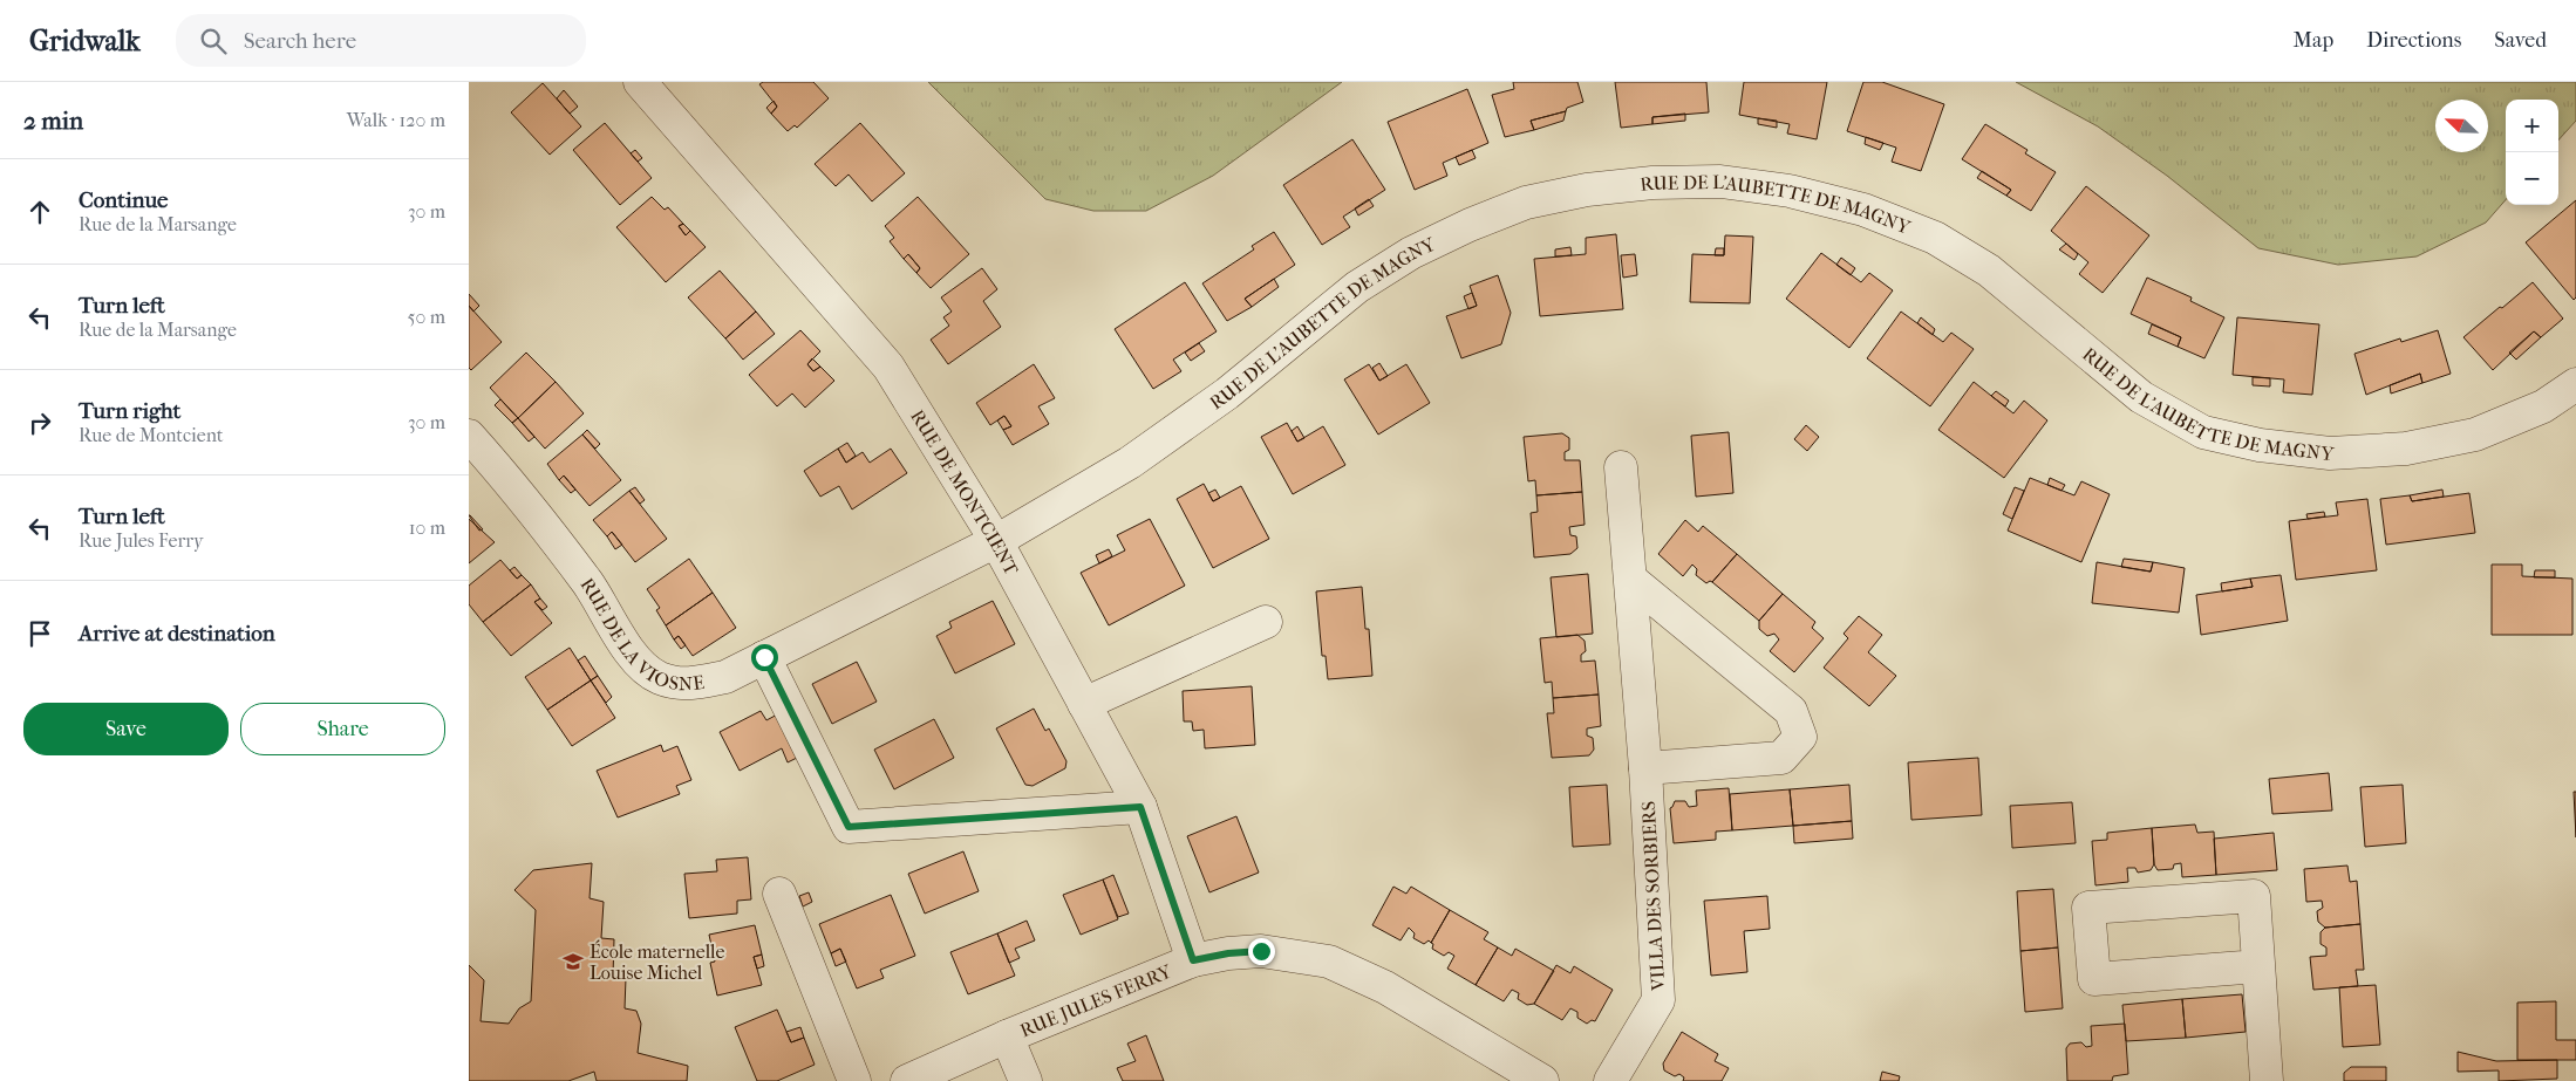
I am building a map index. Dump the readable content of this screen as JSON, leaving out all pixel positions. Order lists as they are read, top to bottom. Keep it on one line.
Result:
{"streets":{"street":["RUE DE L'AUBETTE DE MAGNY","RUE DE MONTCIENT","RUE DE LA VIOSNE","VILLA DES SORBIERS","RUE JULES FERRY"]},"crossings":[["RUE DE L'AUBETTE DE MAGNY","RUE DE MONTCIENT"],["RUE DE L'AUBETTE DE MAGNY","RUE DE LA VIOSNE"],["RUE DE MONTCIENT","RUE DE LA VIOSNE"],["RUE DE MONTCIENT","RUE JULES FERRY"]],"places":{"school or university":["École maternelle Louise Michel"]},"north":"top left","page":{"header":"Gridwalk","search":"Search here","nav":["Map","Directions","Saved"],"heading":["2 min","Walk · 120 m"],"map_buttons":["+","−"],"list":[["Continue","Rue de la Marsange","30 m"],["Turn left","Rue de la Marsange","50 m"],["Turn right","Rue de Montcient","30 m"],["Turn left","Rue Jules Ferry","10 m"],"Arrive at destination"],"buttons":["Save","Share"]}}
